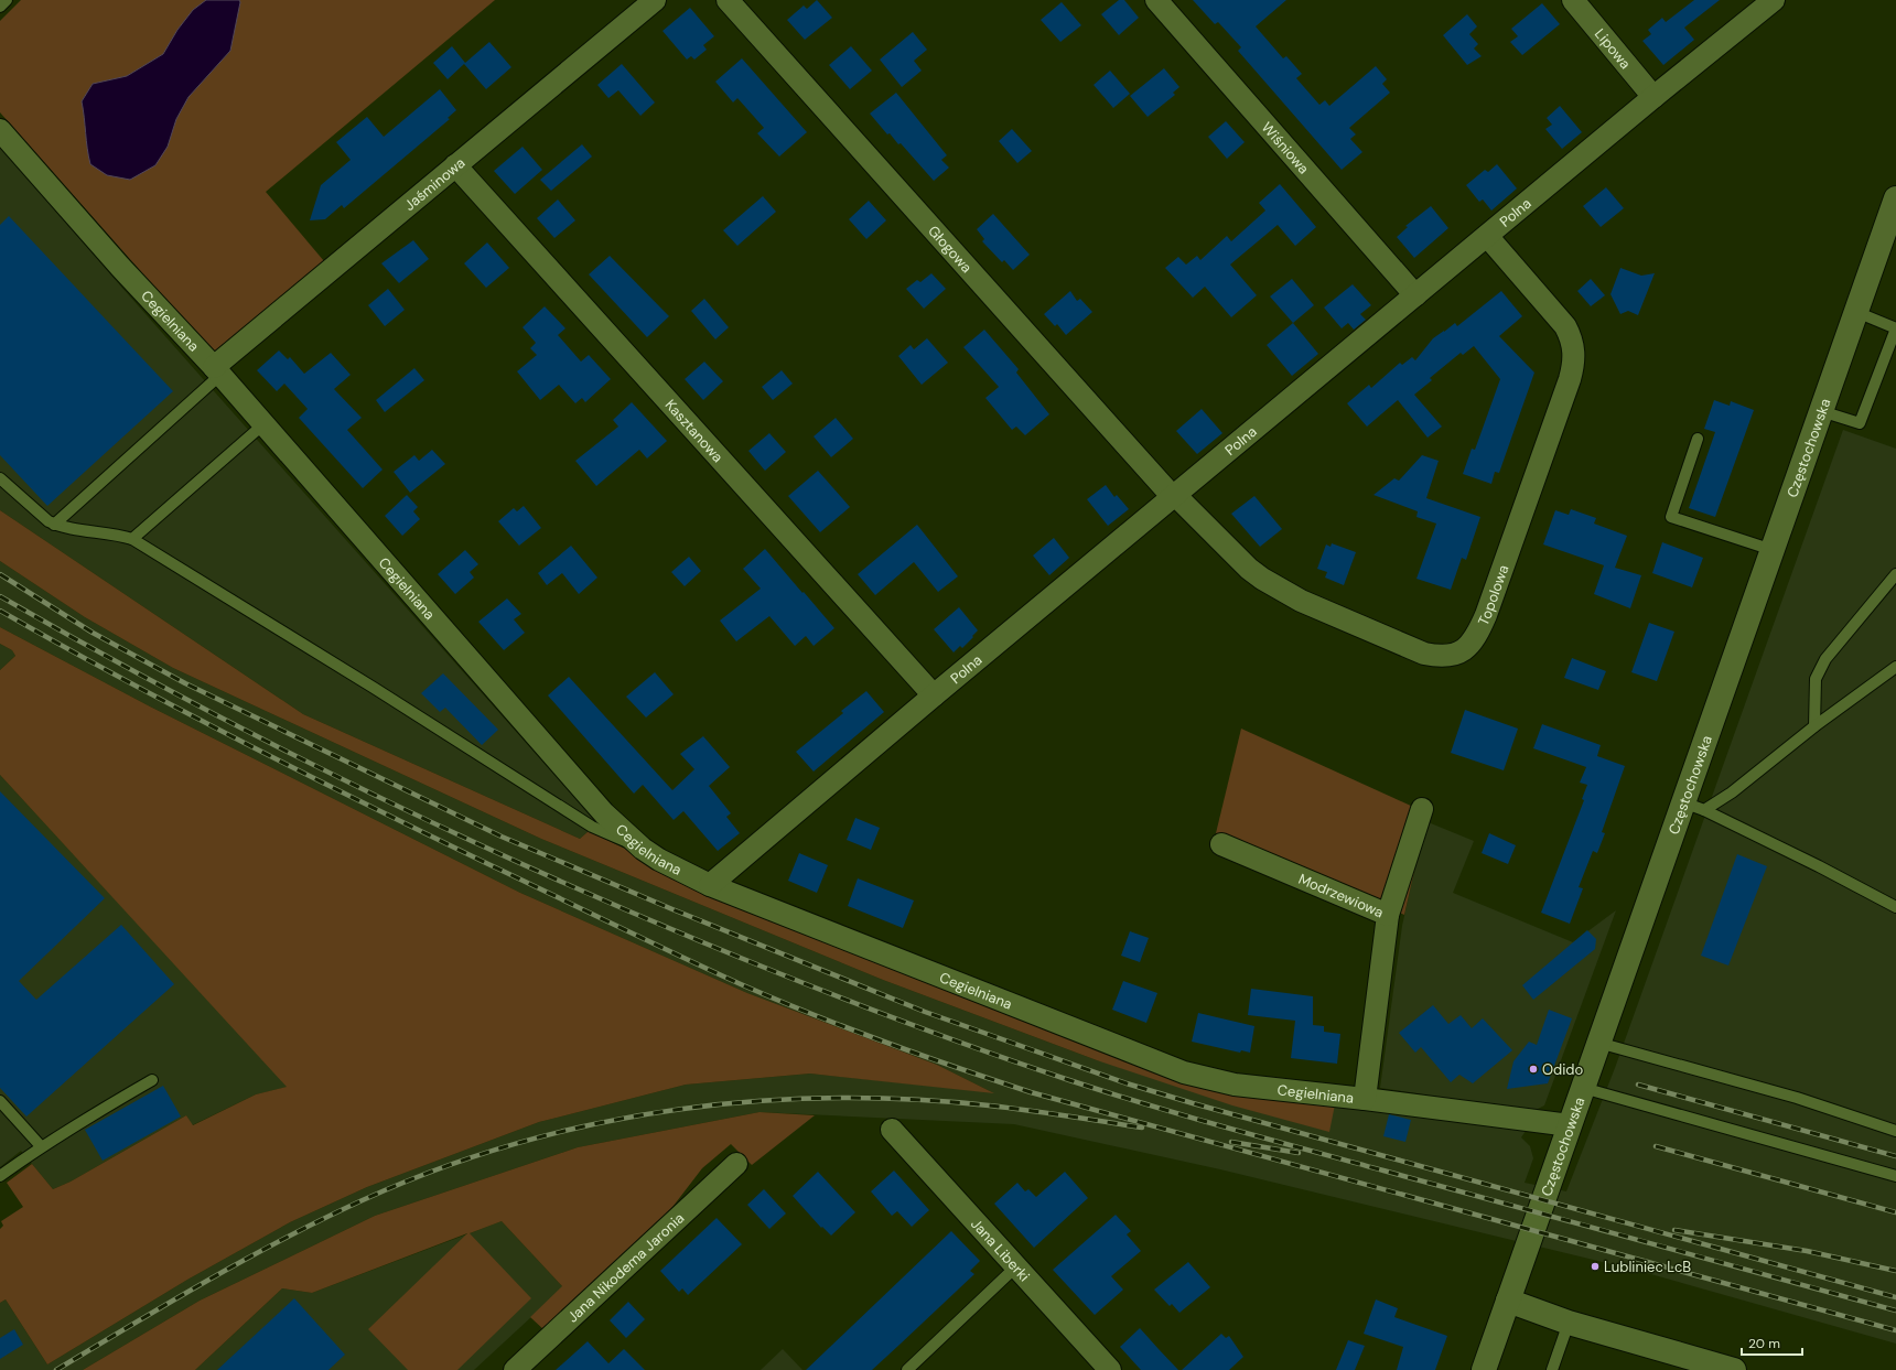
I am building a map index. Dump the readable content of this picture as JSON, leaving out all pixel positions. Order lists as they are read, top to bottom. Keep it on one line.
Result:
{"streets":{"main road":["Częstochowska"],"street":["Lipowa","Wiśniowa","Jaśminowa","Polna","Głogowa","Cegielniana","Kasztanowa","Topolowa","Modrzewiowa","Jana Liberki","Jana Nikodema Jaronia"]},"crossings":[["Lipowa","Polna"],["Wiśniowa","Polna"],["Jaśminowa","Cegielniana"],["Jaśminowa","Kasztanowa"],["Polna","Głogowa"],["Polna","Cegielniana"],["Polna","Kasztanowa"],["Polna","Topolowa"],["Głogowa","Topolowa"],["Cegielniana","Częstochowska"],["Cegielniana","Modrzewiowa"]],"places":["Odido","Lubliniec LcB"],"scale_bar":"20 m"}
